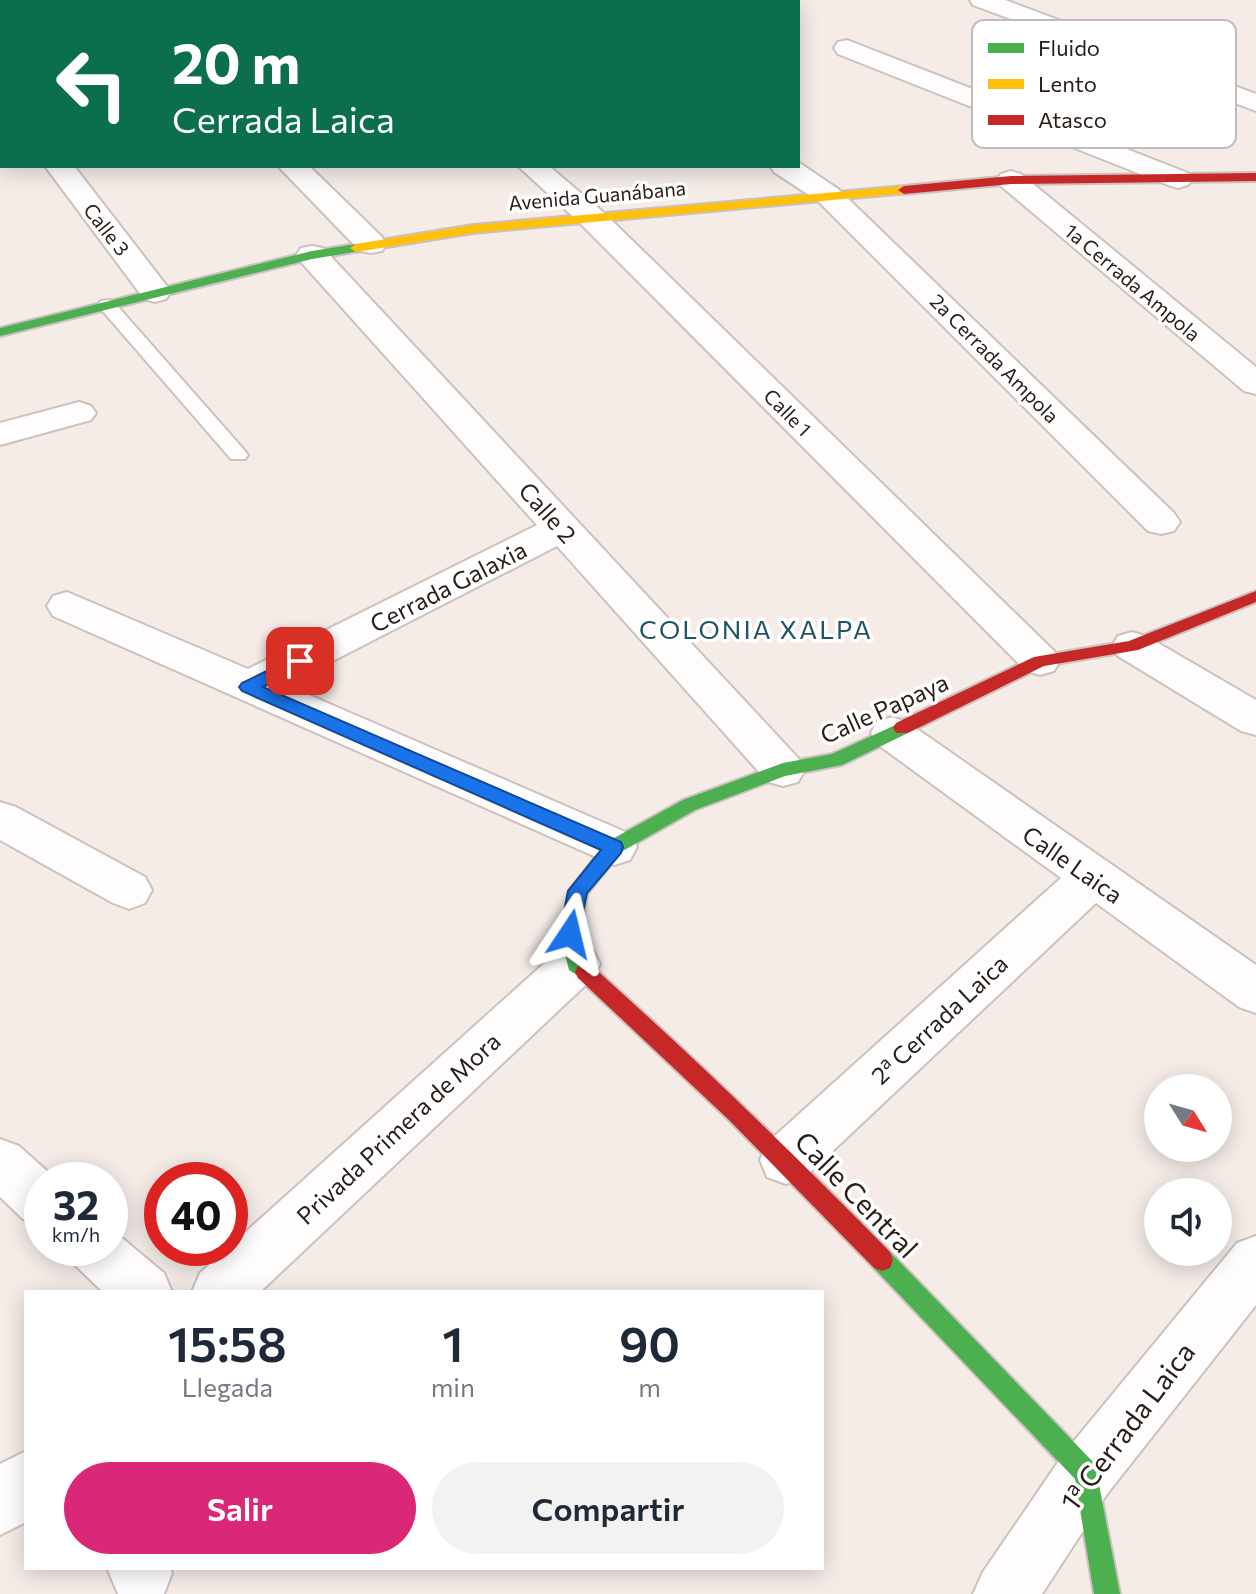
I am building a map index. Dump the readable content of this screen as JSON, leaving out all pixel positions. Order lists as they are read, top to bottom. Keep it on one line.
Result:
{"streets":{"street":["Avenida Guanábana","Calle 3","1a Cerrada Ampola","2a Cerrada Ampola","Calle 1","Calle 2","Cerrada Galaxia","Calle Papaya","Calle Laica","2ª Cerrada Laica","Privada Primera de Mora","Calle Central","1ª Cerrada Laica"]},"crossings":[["Avenida Guanábana","Calle 3"],["Avenida Guanábana","1a Cerrada Ampola"],["Avenida Guanábana","2a Cerrada Ampola"],["Avenida Guanábana","Calle 1"],["Avenida Guanábana","Calle 2"],["Calle 1","Calle Papaya"],["Calle 2","Cerrada Galaxia"],["Calle 2","Calle Papaya"],["Calle Papaya","Calle Laica"],["Calle Papaya","Privada Primera de Mora"],["Calle Papaya","Calle Central"],["Calle Laica","2ª Cerrada Laica"],["2ª Cerrada Laica","Calle Central"],["Privada Primera de Mora","Calle Central"],["Calle Central","1ª Cerrada Laica"]],"districts":["COLONIA XALPA"],"legend":["Fluido","Lento","Atasco"],"north":"bottom right","page":{"turn":["20 m","Cerrada Laica"],"speed":"32 km/h","limit":"40","eta":["15:58","Llegada","1","min","90","m"],"buttons":["Salir","Compartir"]}}
